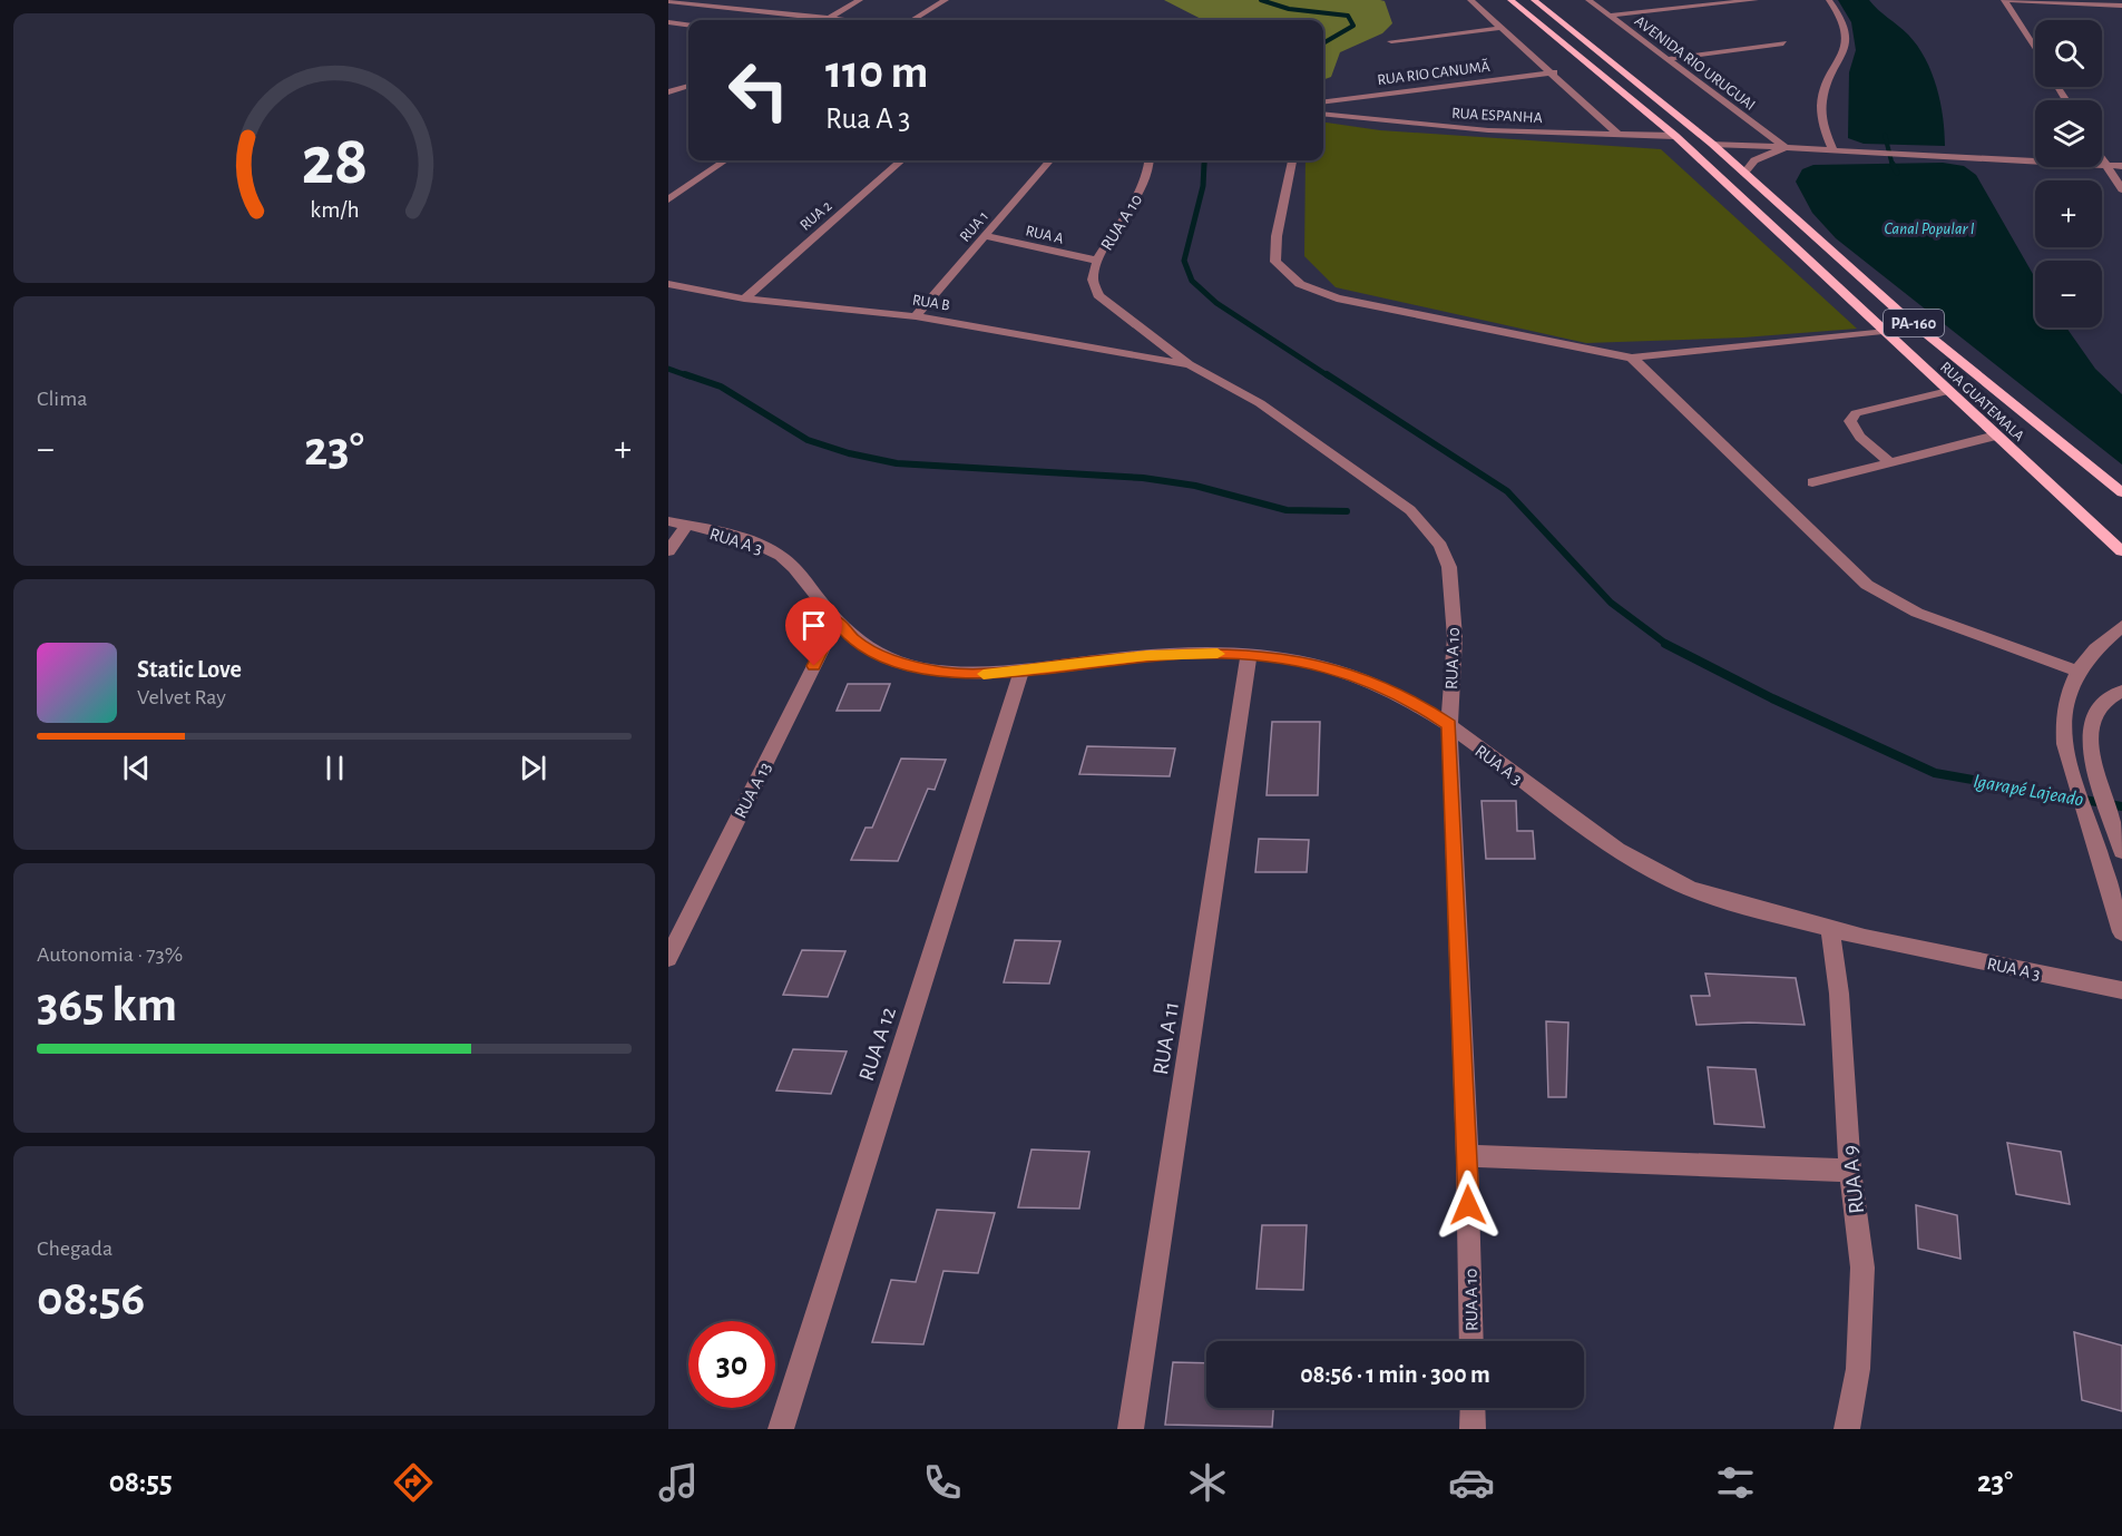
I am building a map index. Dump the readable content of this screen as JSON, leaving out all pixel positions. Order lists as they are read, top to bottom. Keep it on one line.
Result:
{"streets":{"main road":["PA-160","RUA GUATEMALA"],"street":["AVENIDA RIO URUGUAI","RUA RIO CANUMÃ","RUA ESPANHA","RUA 2","RUA A 10","RUA 1","RUA A","RUA B","RUA A 3","RUA A 13","RUA A 11","RUA A 12","RUA A 9"]},"crossings":[["RUA ESPANHA","PA-160"],["RUA ESPANHA","RUA GUATEMALA"],["RUA 2","RUA B"],["RUA A 10","RUA A"],["RUA A 10","RUA B"],["RUA A 10","RUA A 3"],["RUA 1","RUA A"],["RUA 1","RUA B"],["PA-160","RUA GUATEMALA"],["RUA A 3","RUA A 13"],["RUA A 3","RUA A 11"],["RUA A 3","RUA A 12"],["RUA A 3","RUA A 9"]],"water":["Canal Popular I","Igarapé Lajeado"],"page":{"map_buttons":["+","−"],"turn":["110 m","Rua A 3"],"tile":["Clima",["Autonomia · 73%","365 km"],["Chegada","08:56"]],"heat":["−","23°","+"],"song":["Static Love","Velvet Ray"],"limit":"30","trip":"08:56 · 1 min · 300 m","tabs":["08:55","23°"],"gauge":["28","km/h"]}}
